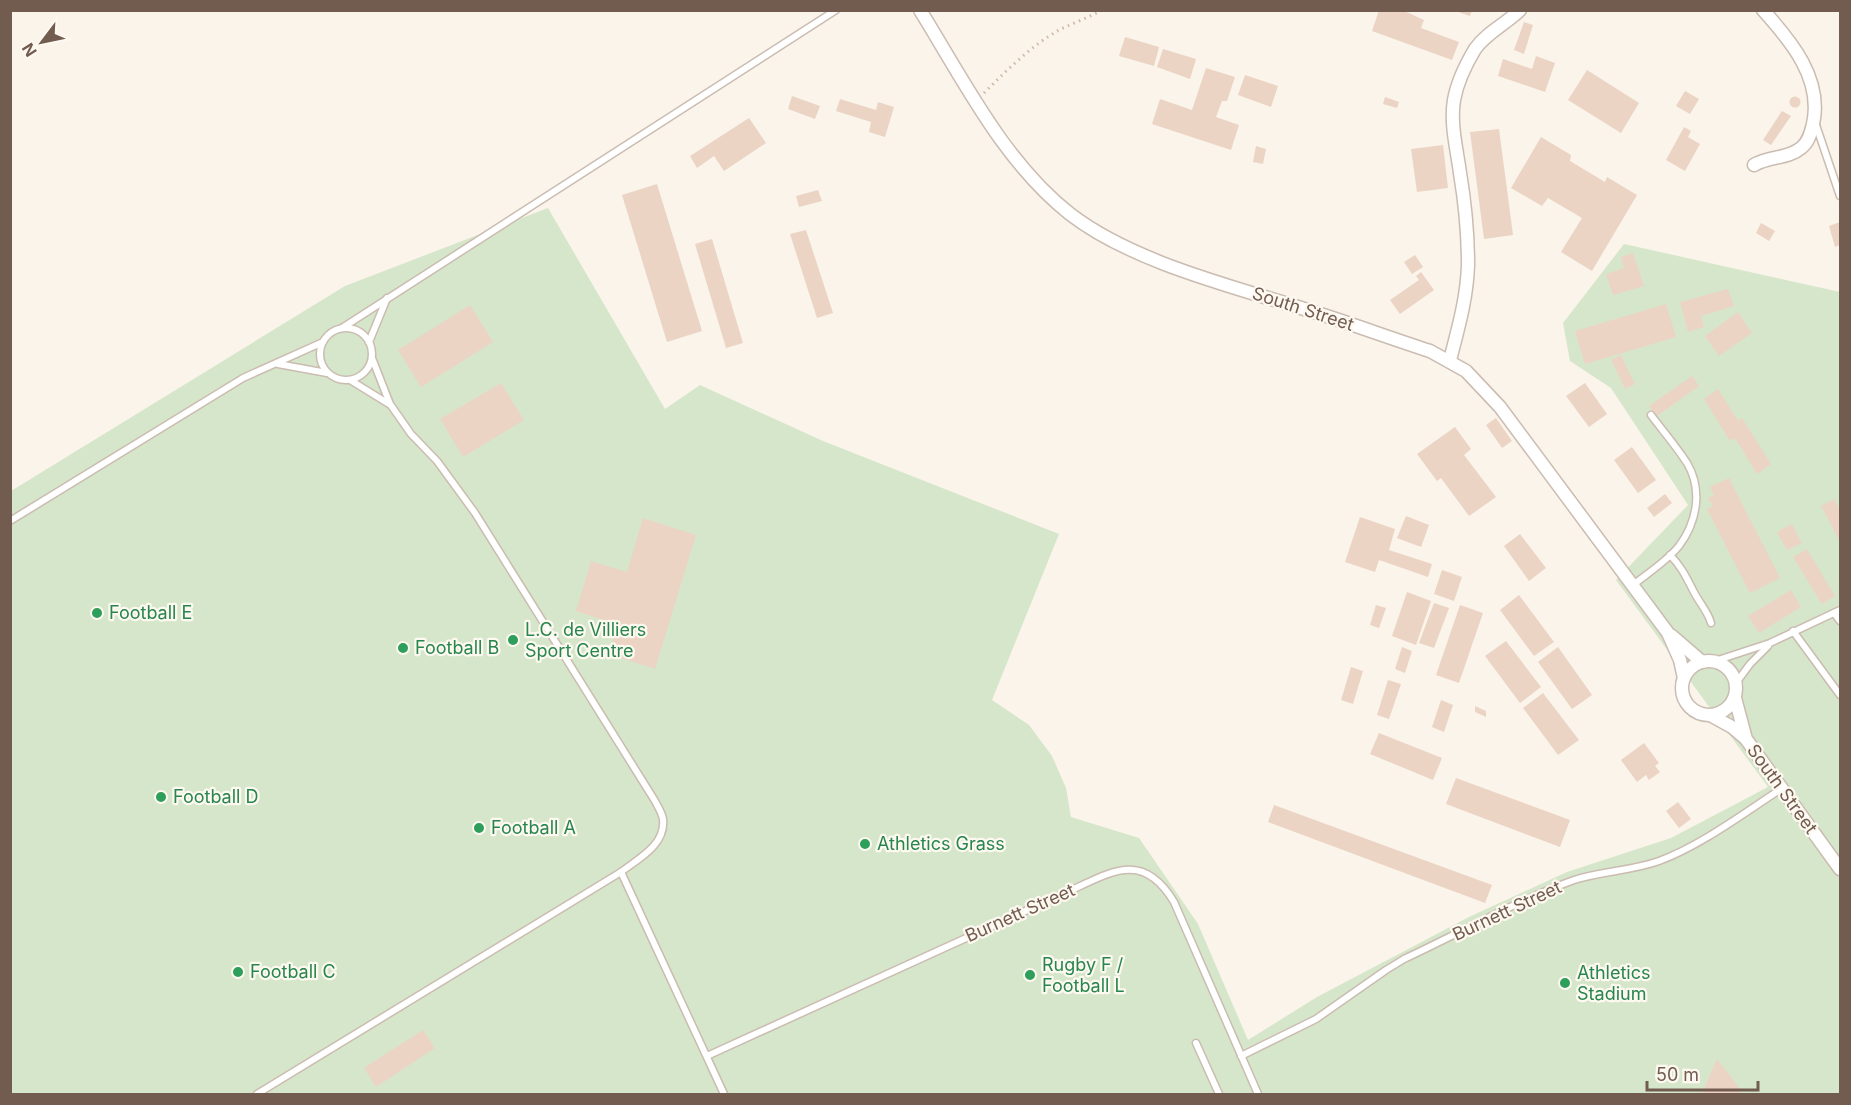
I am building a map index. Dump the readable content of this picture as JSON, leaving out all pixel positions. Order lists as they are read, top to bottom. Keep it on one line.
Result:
{"streets":{"street":["South Street"],"lane":["Burnett Street"]},"crossings":[["South Street","Burnett Street"]],"places":["Football E","L.C. de Villiers Sport Centre","Football B","Football D","Football A","Athletics Grass","Football C","Rugby F / Football L","Athletics Stadium"],"scale_bar":"50 m","north":"bottom left"}
